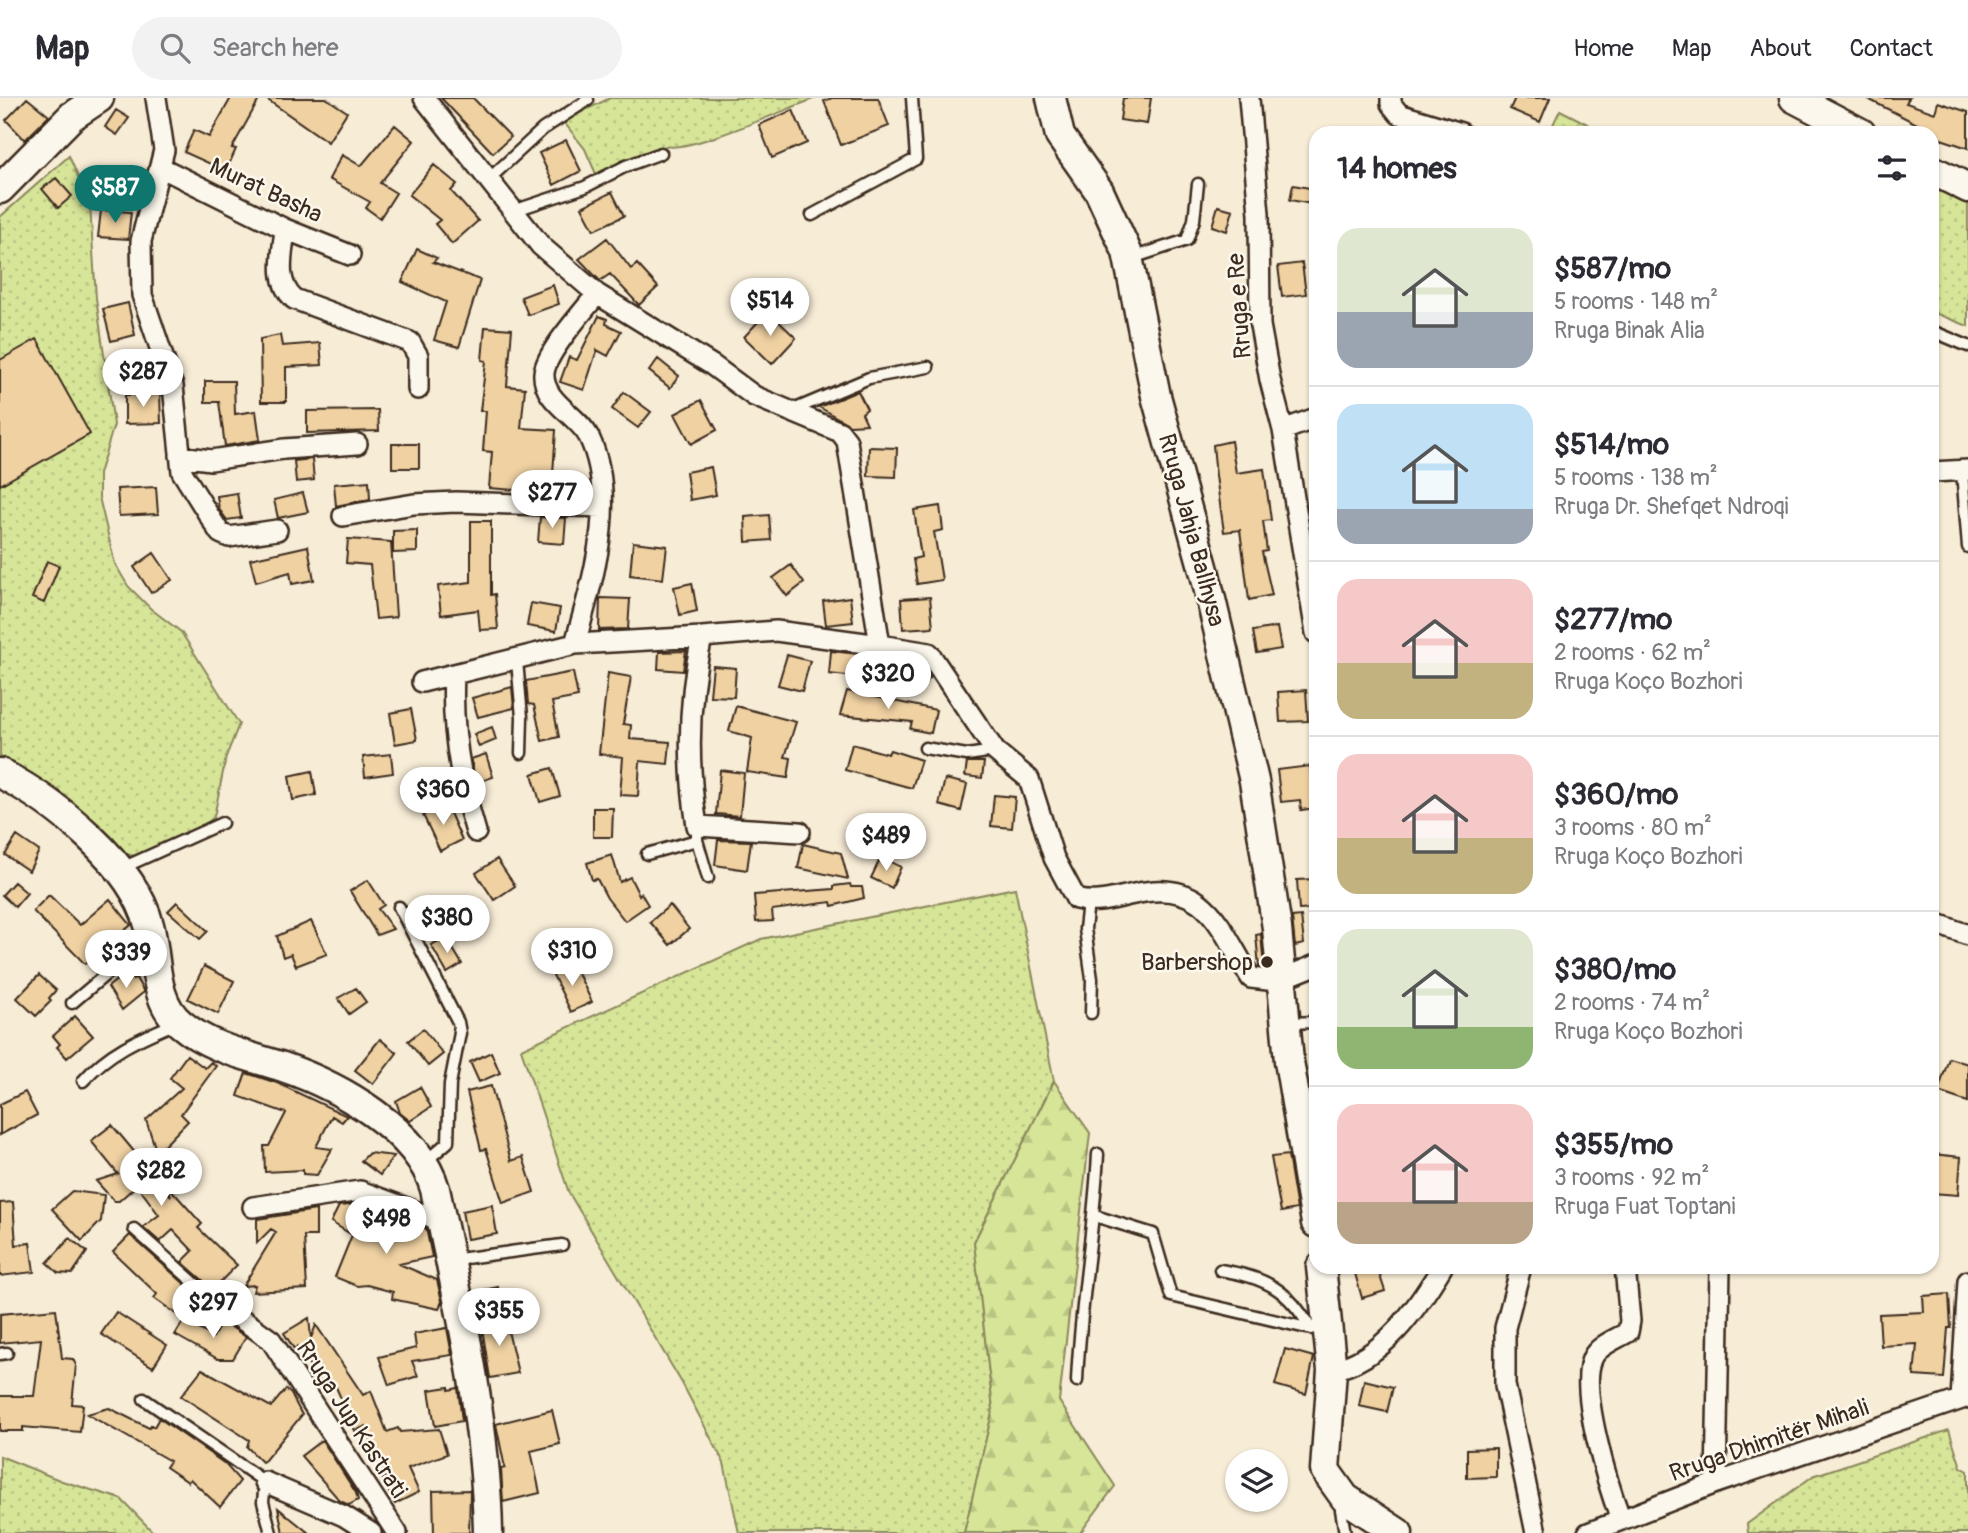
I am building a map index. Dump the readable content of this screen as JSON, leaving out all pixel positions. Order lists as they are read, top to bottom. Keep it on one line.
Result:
{"streets":{"main road":["Rruga Jahja Ballhysa"],"street":["Murat Basha","Rruga e Re","Rruga Jup Kastrati","Rruga Dhimitër Mihali"]},"places":["Barbershop"],"page":{"header":"Map","search":"Search here","nav":["Home","Map","About","Contact"],"heading":"14 homes","price":["$587","$514","$287","$277","$320","$360","$489","$380","$310","$339","$282","$498","$297","$355"],"list":[{"name":"$587/mo","note":"5 rooms · 148 m² · Rruga Binak Alia"},{"name":"$514/mo","note":"5 rooms · 138 m² · Rruga Dr. Shefqet Ndroqi"},{"name":"$277/mo","note":"2 rooms · 62 m² · Rruga Koço Bozhori"},{"name":"$360/mo","note":"3 rooms · 80 m² · Rruga Koço Bozhori"},{"name":"$380/mo","note":"2 rooms · 74 m² · Rruga Koço Bozhori"},{"name":"$355/mo","note":"3 rooms · 92 m² · Rruga Fuat Toptani"}]}}
